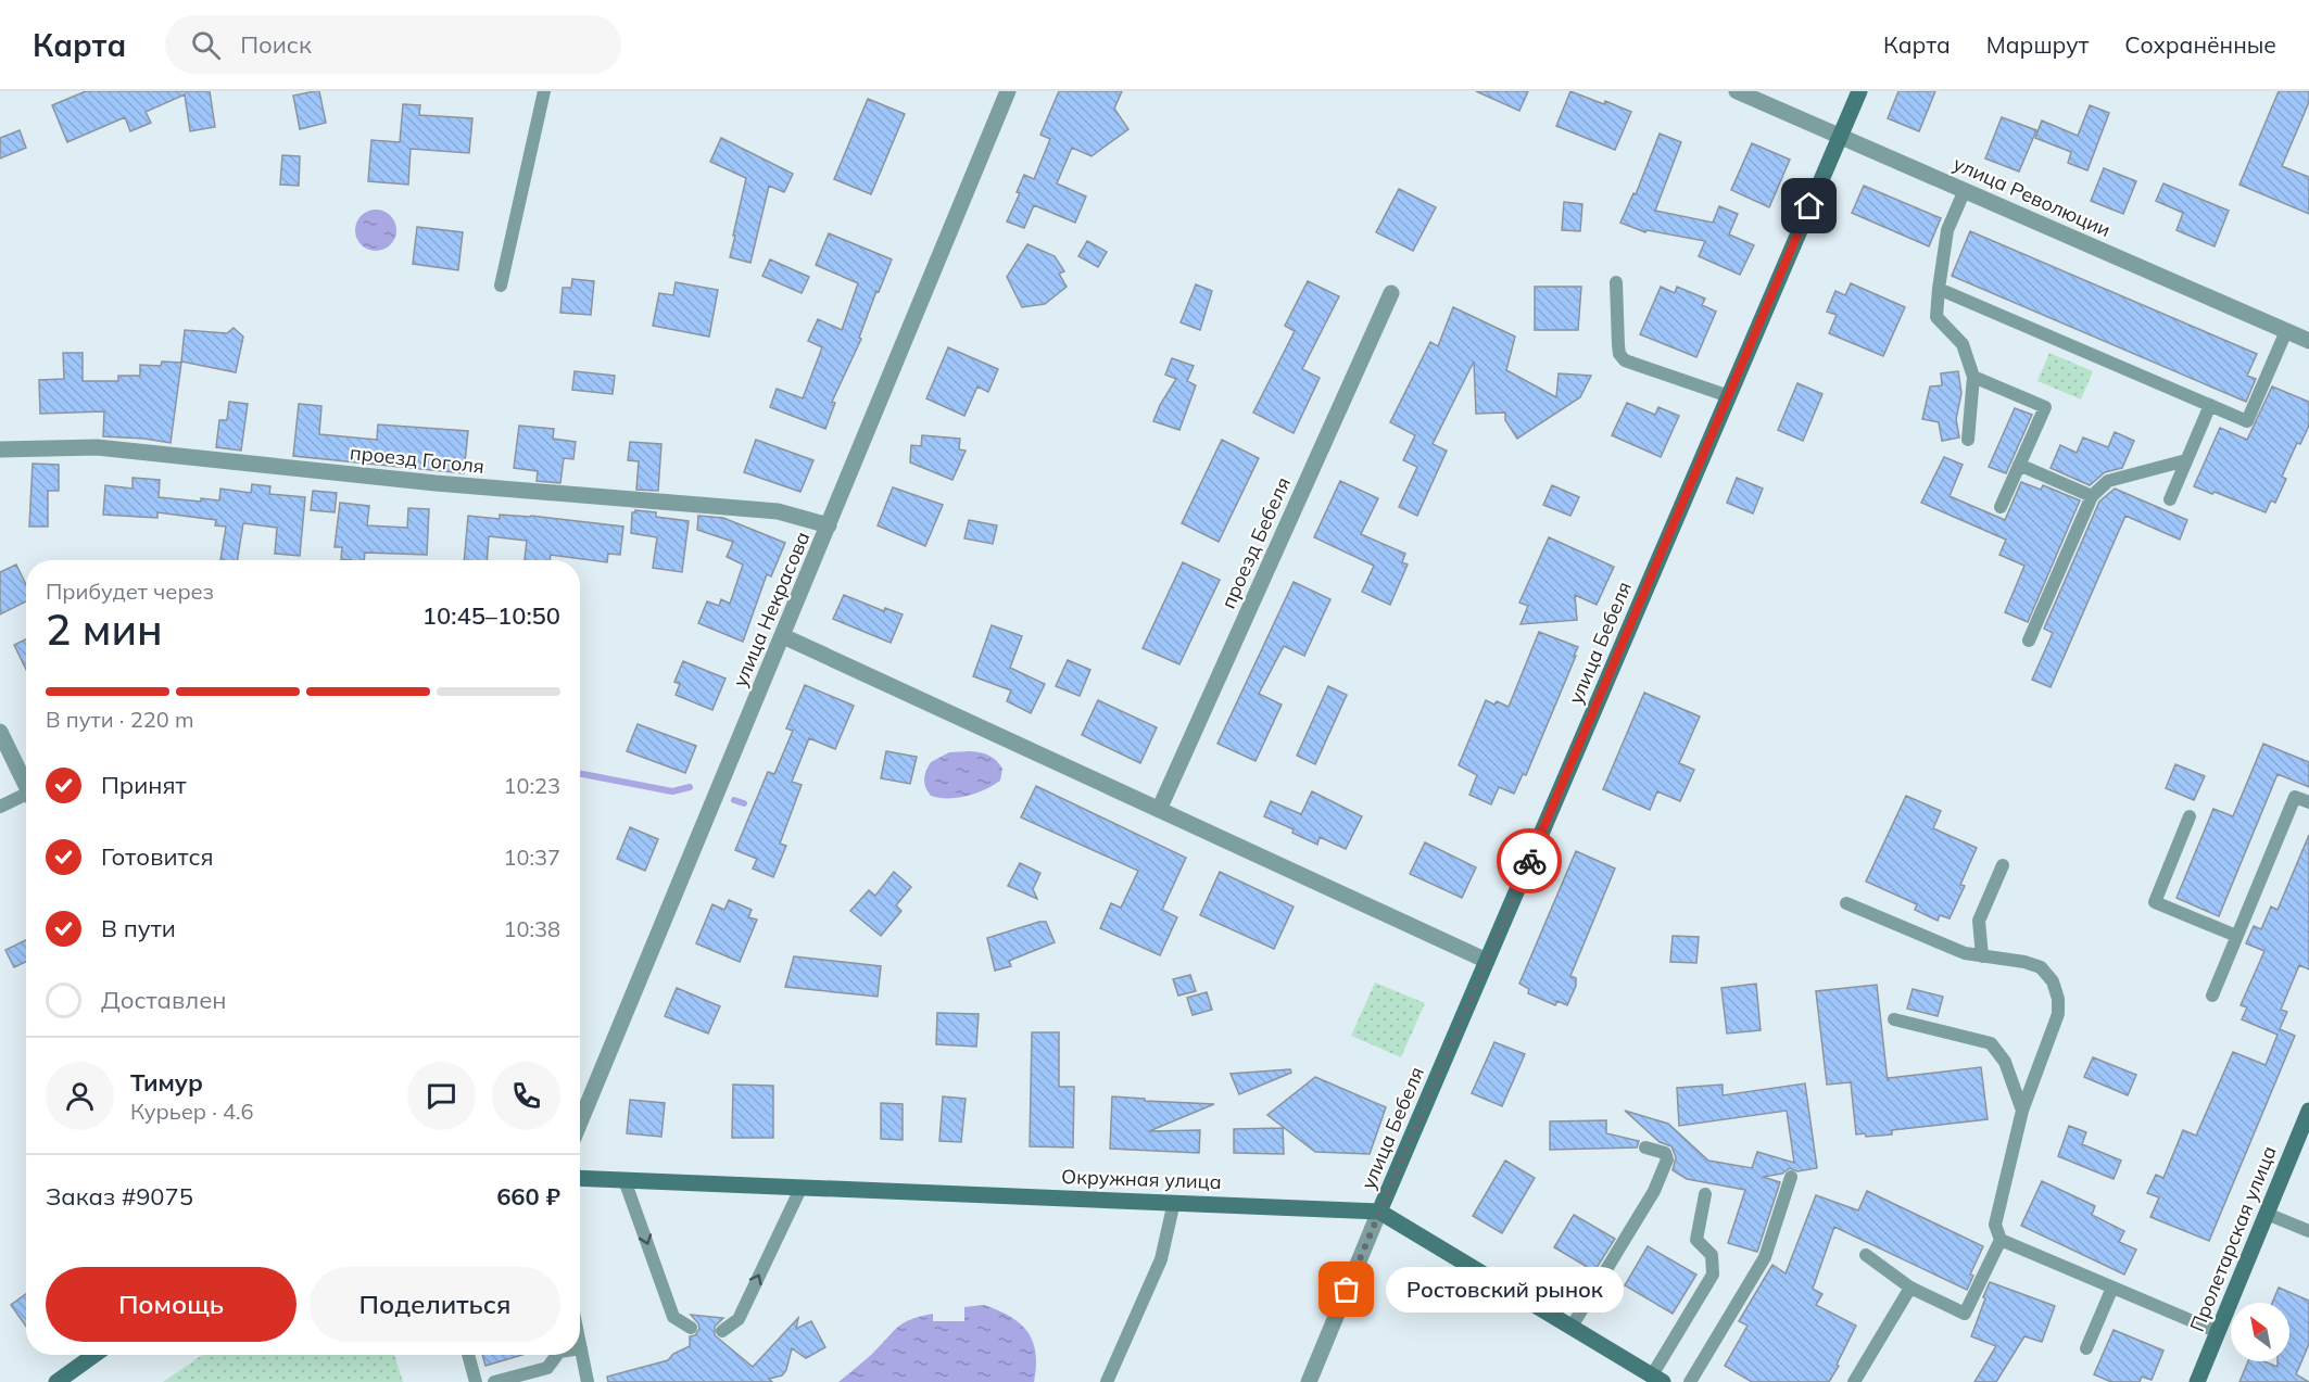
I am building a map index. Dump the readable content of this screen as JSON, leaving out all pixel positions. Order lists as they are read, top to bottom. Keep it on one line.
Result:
{"streets":{"main road":["улица Бебеля","Окружная улица","Пролетарская улица"],"street":["улица Революции","проезд Гоголя","проезд Бебеля","улица Некрасова"]},"crossings":[["улица Революции","улица Бебеля"],["проезд Гоголя","улица Некрасова"],["улица Бебеля","Окружная улица"]],"places":["Ростовский рынок"],"north":"top left","page":{"header":"Карта","search":"Поиск","nav":["Карта","Маршрут","Сохранённые"],"heading":["2 мин","Прибудет через","10:45–10:50"],"panel":["Тимур","Курьер · 4.6","Заказ #9075","660 ₽"],"bar":"В пути · 220 m","list":[["Принят","10:23"],["Готовится","10:37"],["В пути","10:38"],"Доставлен"],"buttons":["Помощь","Поделиться"],"bubble":"Ростовский рынок"}}
